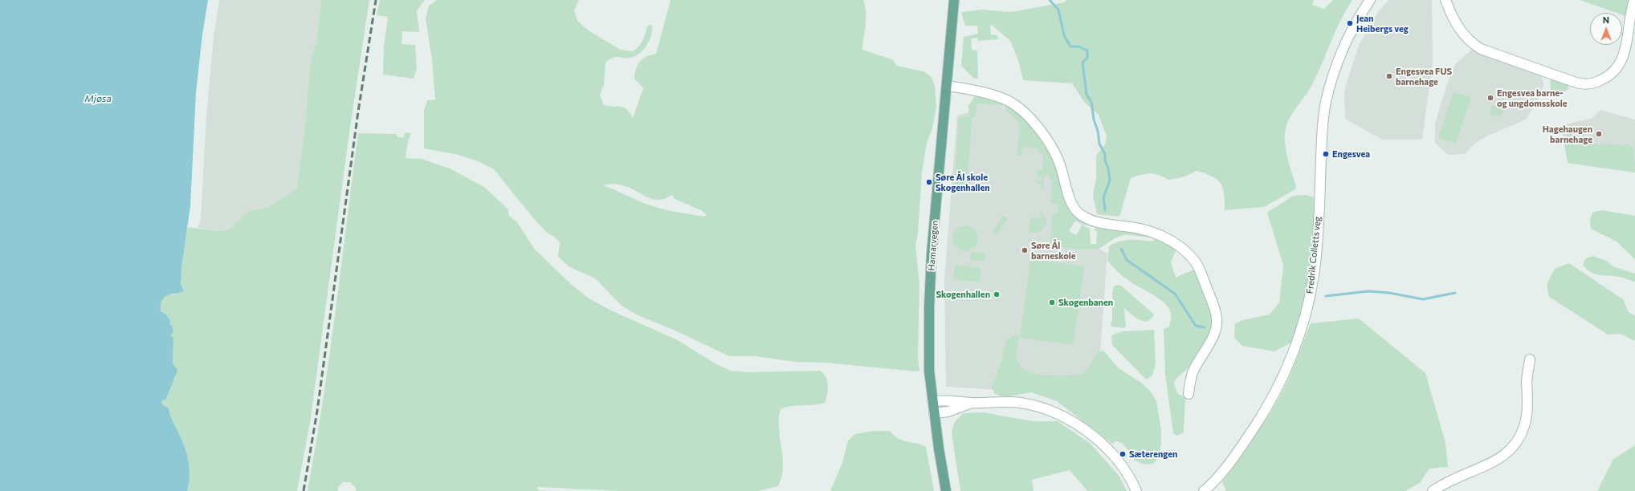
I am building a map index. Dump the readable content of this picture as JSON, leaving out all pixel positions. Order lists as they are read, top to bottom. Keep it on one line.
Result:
{"streets":{"main road":["Hamarvegen"],"street":["Fredrik Colletts veg"]},"water":["Mjøsa"],"places":["Jean Heibergs veg","Engesvea FUS barnehage","Engesvea barne- og ungdomsskole","Hagehaugen barnehage","Engesvea","Søre Ål skole Skogenhallen","Søre Ål barneskole","Skogenhallen","Skogenbanen","Sæterengen"],"north":"top"}
